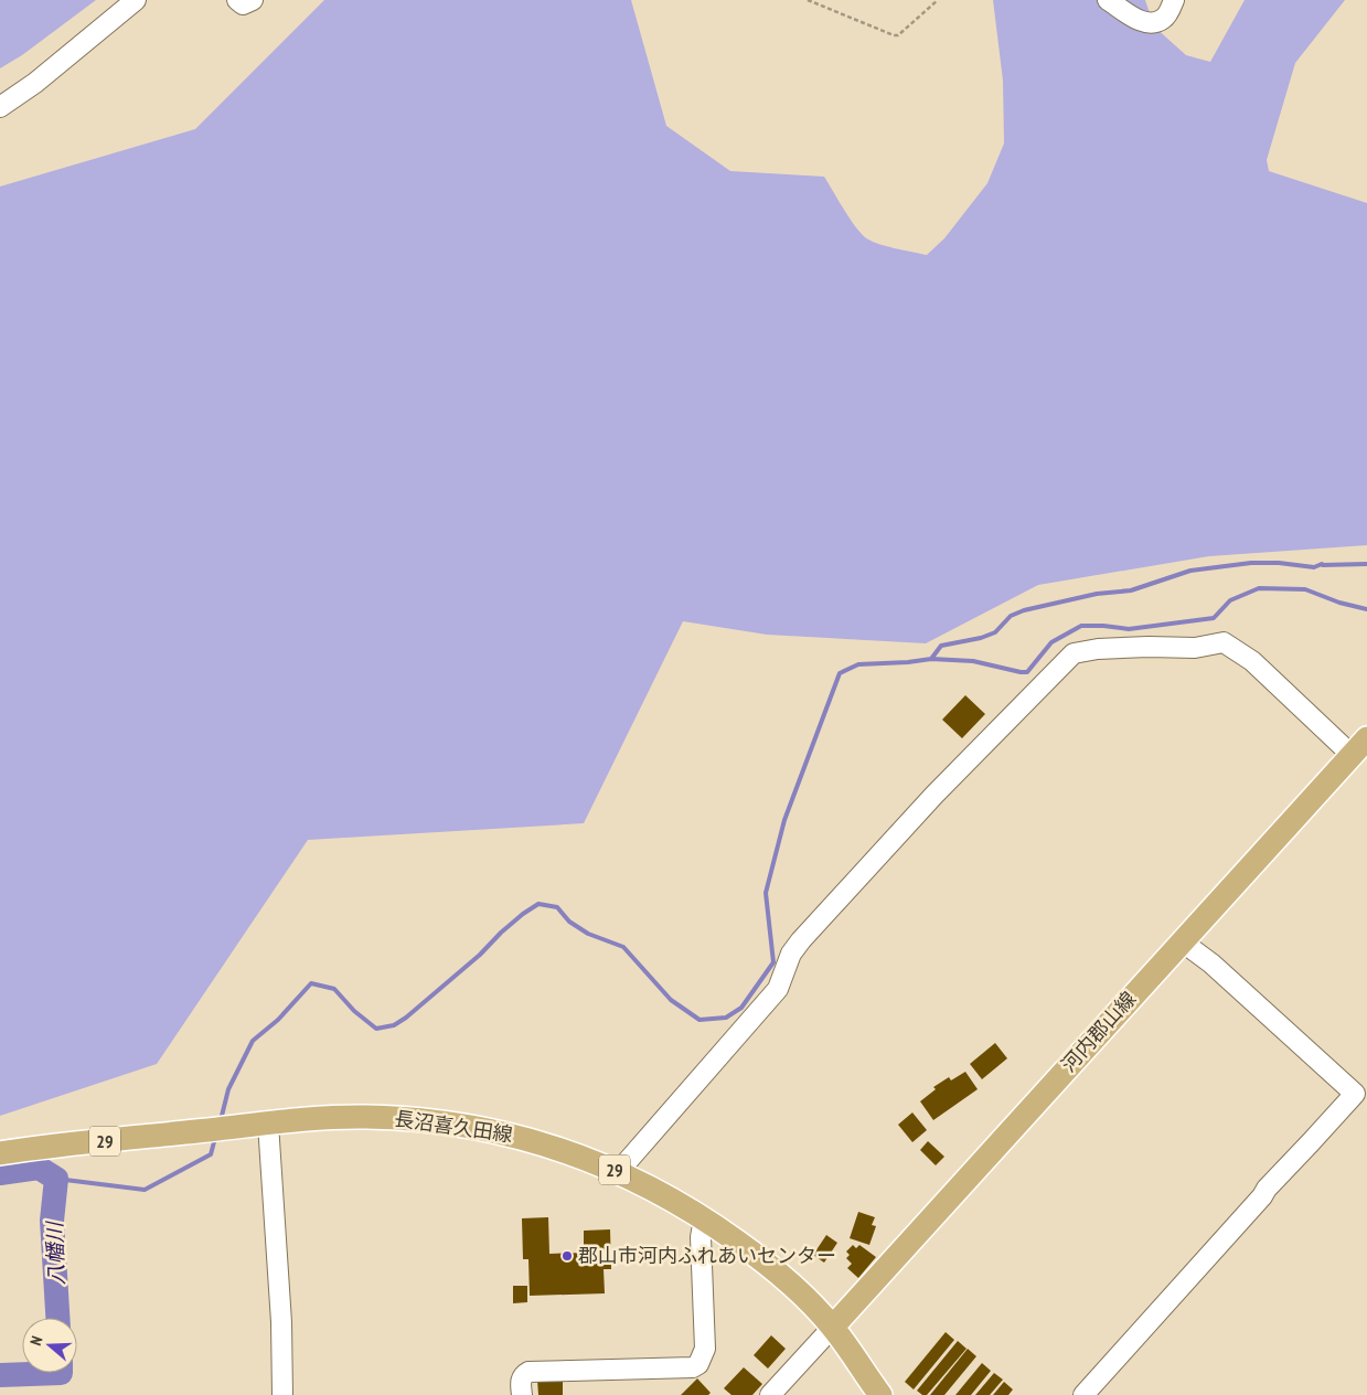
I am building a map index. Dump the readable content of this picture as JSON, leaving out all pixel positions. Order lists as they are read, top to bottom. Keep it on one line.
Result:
{"streets":{"main road":["河内郡山線","長沼喜久田線","29"]},"crossings":[["河内郡山線","長沼喜久田線"]],"water":["八幡川"],"places":["郡山市河内ふれあいセンター"],"north":"left"}
